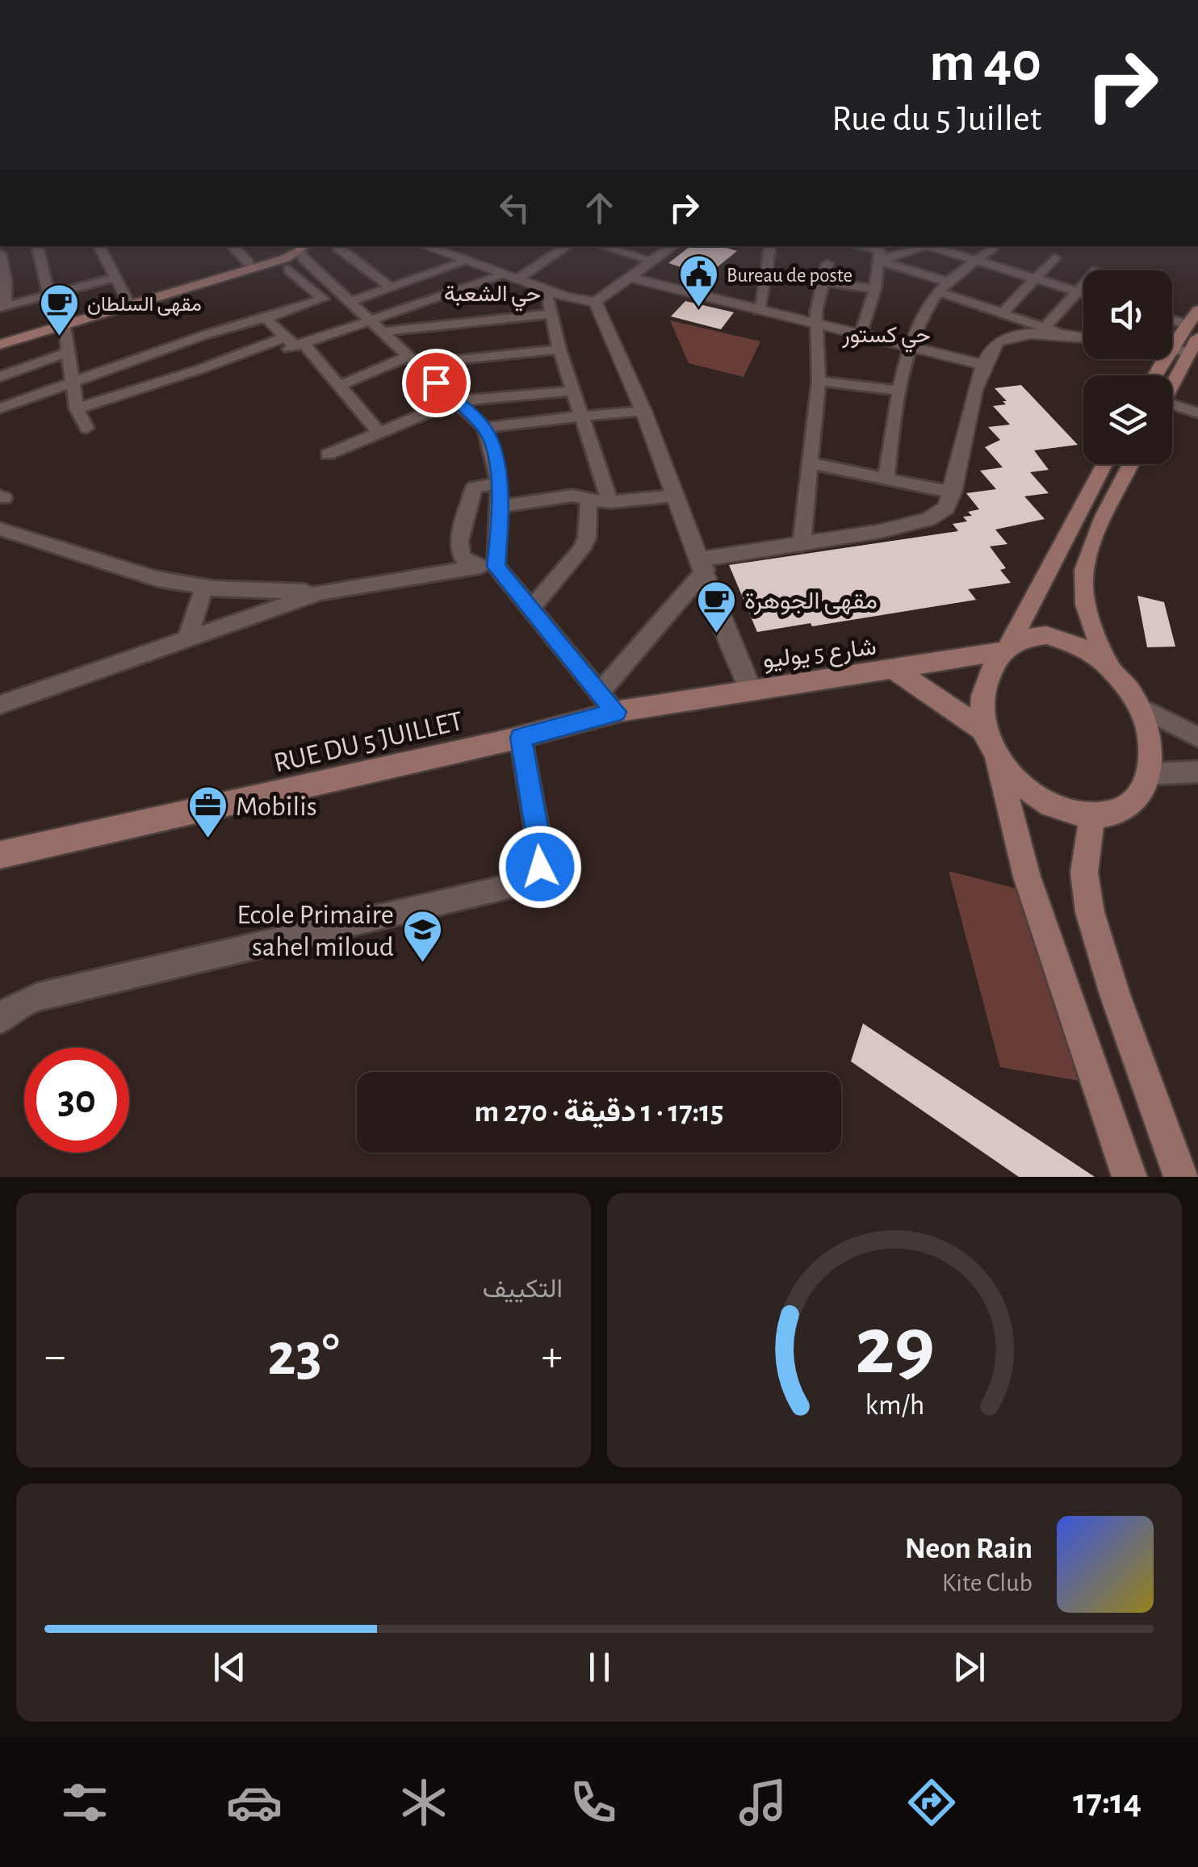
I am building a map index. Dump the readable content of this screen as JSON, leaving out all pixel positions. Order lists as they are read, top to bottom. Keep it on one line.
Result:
{"streets":{"main road":["شارع 5 يوليو","RUE DU 5 JUILLET"]},"crossings":[["شارع 5 يوليو","RUE DU 5 JUILLET"]],"districts":["حي الشعبة","حي كستور"],"places":{"public building":["Bureau de poste"],"cafe":["مقهى السلطان","مقهى الجوهرة"],"office":["Mobilis"],"school or university":["Ecole Primaire sahel miloud"]},"page":{"turn":["40 m","Rue du 5 Juillet"],"limit":"30","trip":"17:15 · 1 دقيقة · 270 m","tile":"التكييف","heat":["−","23°","+"],"song":["Neon Rain","Kite Club"],"tabs":"17:14","gauge":["29","km/h"]}}
